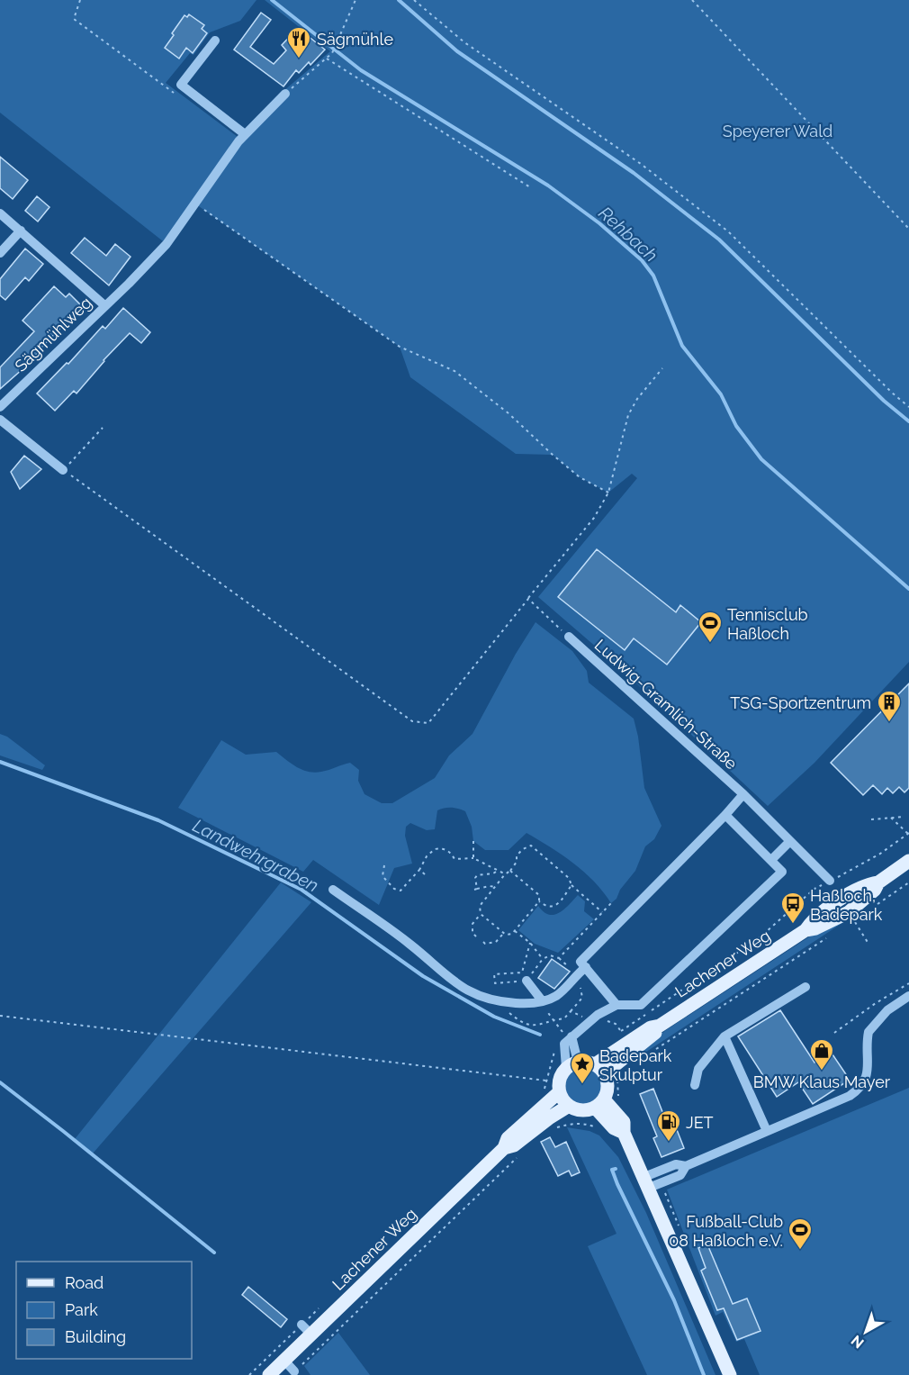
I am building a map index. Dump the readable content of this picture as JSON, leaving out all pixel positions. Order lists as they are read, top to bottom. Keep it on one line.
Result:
{"streets":{"main road":["Lachener Weg"],"street":["Sägmühlweg","Ludwig-Gramlich-Straße"]},"water":["Rehbach","Landwehrgraben"],"parks":["Speyerer Wald"],"places":{"restaurant":["Sägmühle"],"sports":["Tennisclub Haßloch","Fußball-Club 08 Haßloch e.V."],"building":["TSG-Sportzentrum"],"bus stop":["Haßloch, Badepark"],"shop":["BMW Klaus Mayer"],"place":["Badepark Skulptur"],"fuel station":["JET"]},"legend":["Road","Park","Building"],"north":"bottom left"}
